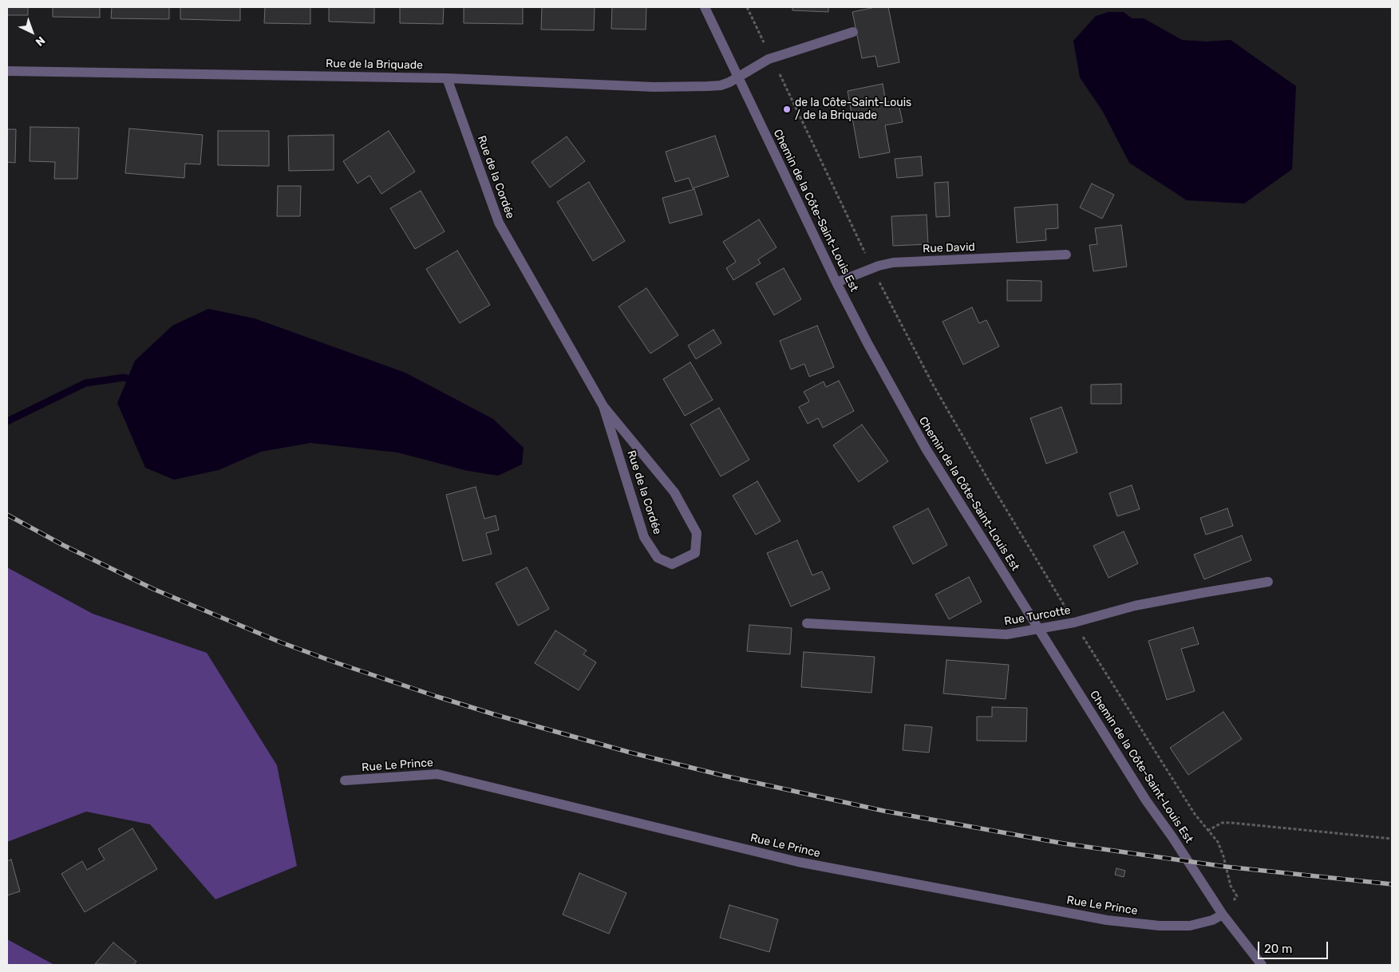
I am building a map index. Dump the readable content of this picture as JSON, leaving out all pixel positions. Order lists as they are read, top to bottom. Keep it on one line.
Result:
{"streets":{"street":["Rue de la Briquade","Rue de la Cordée","Chemin de la Côte-Saint-Louis Est","Rue David","Rue Turcotte","Rue Le Prince"]},"crossings":[["Rue de la Briquade","Rue de la Cordée"],["Rue de la Briquade","Chemin de la Côte-Saint-Louis Est"],["Chemin de la Côte-Saint-Louis Est","Rue David"],["Chemin de la Côte-Saint-Louis Est","Rue Turcotte"],["Chemin de la Côte-Saint-Louis Est","Rue Le Prince"]],"places":["de la Côte-Saint-Louis / de la Briquade"],"scale_bar":"20 m","north":"bottom right"}
